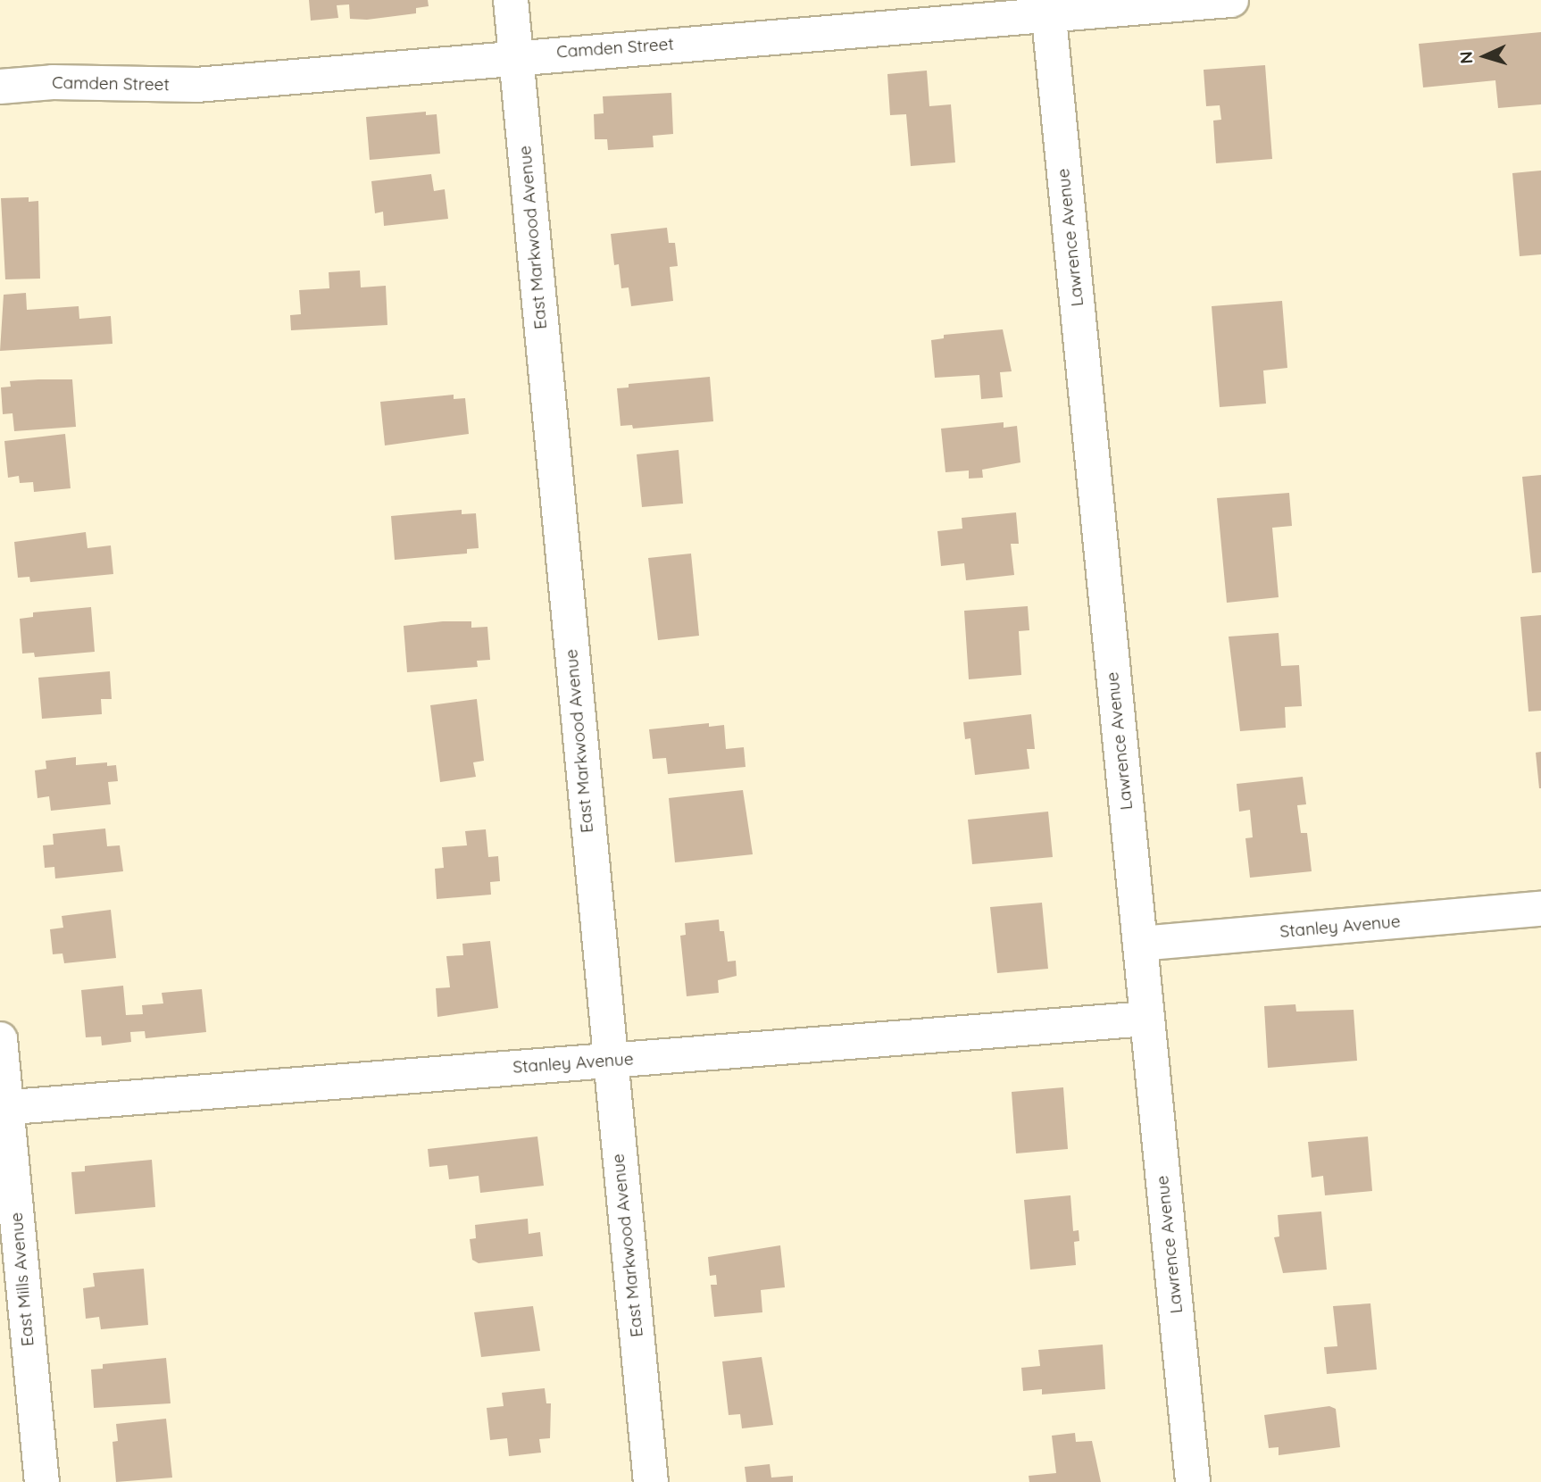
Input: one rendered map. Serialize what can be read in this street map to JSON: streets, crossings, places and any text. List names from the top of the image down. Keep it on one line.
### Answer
{"streets":{"street":["Camden Street","East Markwood Avenue","Lawrence Avenue","Stanley Avenue","East Mills Avenue"]},"crossings":[["Camden Street","East Markwood Avenue"],["Camden Street","Lawrence Avenue"],["East Markwood Avenue","Stanley Avenue"],["Lawrence Avenue","Stanley Avenue"],["Stanley Avenue","East Mills Avenue"]],"north":"left"}
